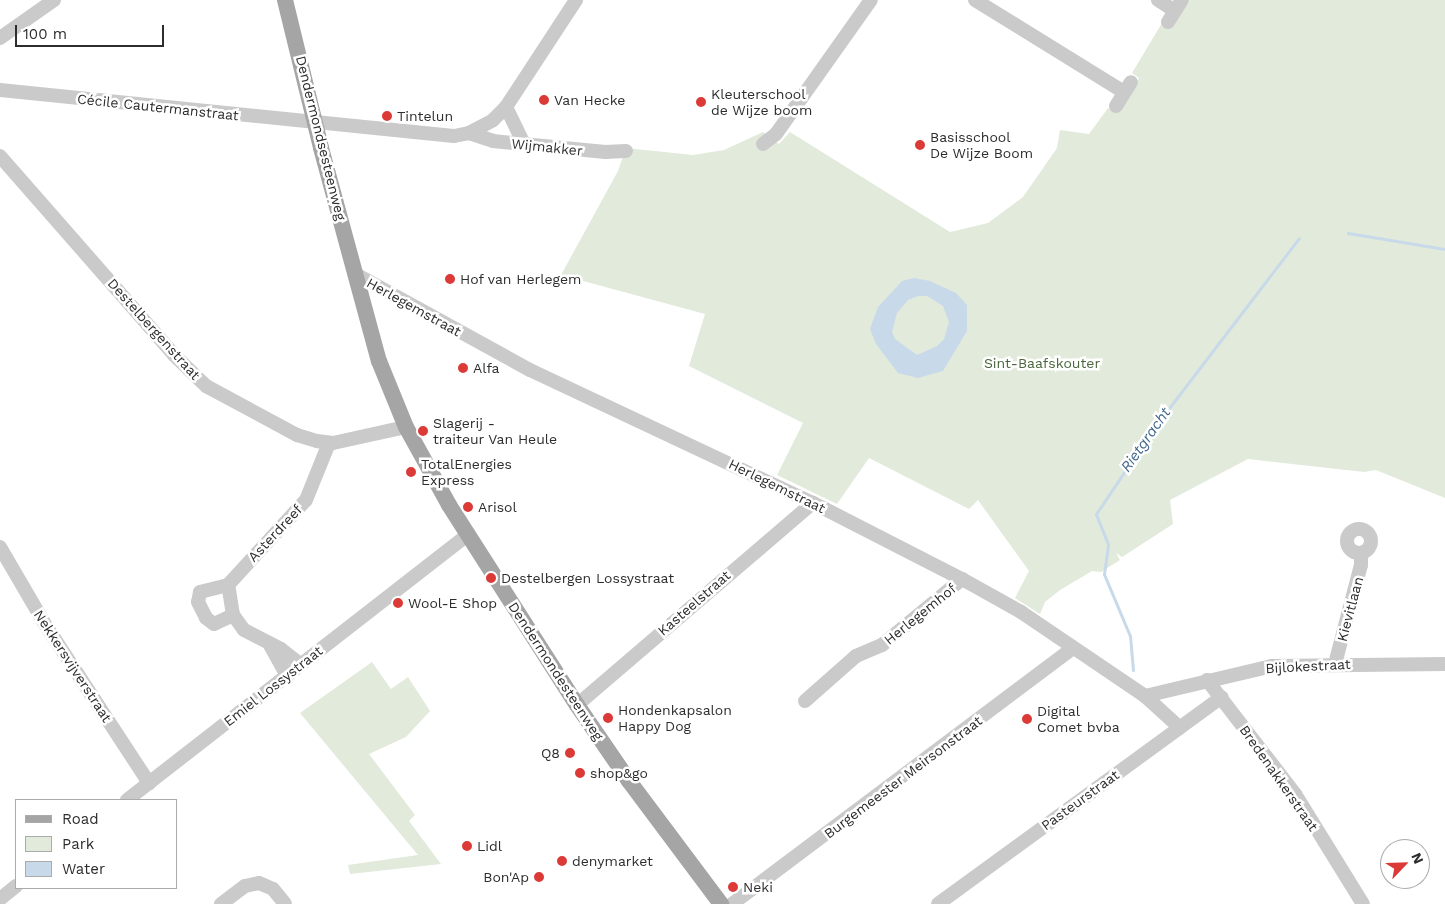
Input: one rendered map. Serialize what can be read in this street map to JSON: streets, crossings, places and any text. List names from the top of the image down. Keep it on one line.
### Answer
{"streets":{"main road":["Dendermondsesteenweg","Dendermondesteenweg"],"street":["Cécile Cautermanstraat","Wijmakker","Herlegemstraat","Destelbergenstraat","Asterdreef","Kasteelstraat","Kievitlaan","Herlegemhof","Nekkersvijverstraat","Bijlokestraat","Emiel Lossystraat","Burgemeester Meirsonstraat","Bredenakkerstraat","Pasteurstraat"]},"crossings":[["Cécile Cautermanstraat","Dendermondsesteenweg"],["Cécile Cautermanstraat","Wijmakker"],["Dendermondsesteenweg","Herlegemstraat"],["Dendermondsesteenweg","Dendermondesteenweg"],["Herlegemstraat","Kasteelstraat"],["Herlegemstraat","Herlegemhof"],["Herlegemstraat","Bijlokestraat"],["Herlegemstraat","Burgemeester Meirsonstraat"],["Herlegemstraat","Pasteurstraat"],["Destelbergenstraat","Asterdreef"],["Kasteelstraat","Dendermondesteenweg"],["Kievitlaan","Bijlokestraat"],["Nekkersvijverstraat","Emiel Lossystraat"],["Bijlokestraat","Bredenakkerstraat"],["Dendermondesteenweg","Emiel Lossystraat"],["Dendermondesteenweg","Burgemeester Meirsonstraat"],["Bredenakkerstraat","Pasteurstraat"]],"water":["Rietgracht"],"parks":["Sint-Baafskouter"],"places":["Van Hecke","Kleuterschool de Wijze boom","Tintelun","Basisschool De Wijze Boom","Hof van Herlegem","Alfa","Slagerij - traiteur Van Heule","TotalEnergies Express","Arisol","Destelbergen Lossystraat","Wool-E Shop","Hondenkapsalon Happy Dog","Digital Comet bvba","Q8","shop&go","Lidl","denymarket","Bon'Ap","Neki"],"legend":["Road","Park","Water"],"scale_bar":"100 m","north":"top right"}
